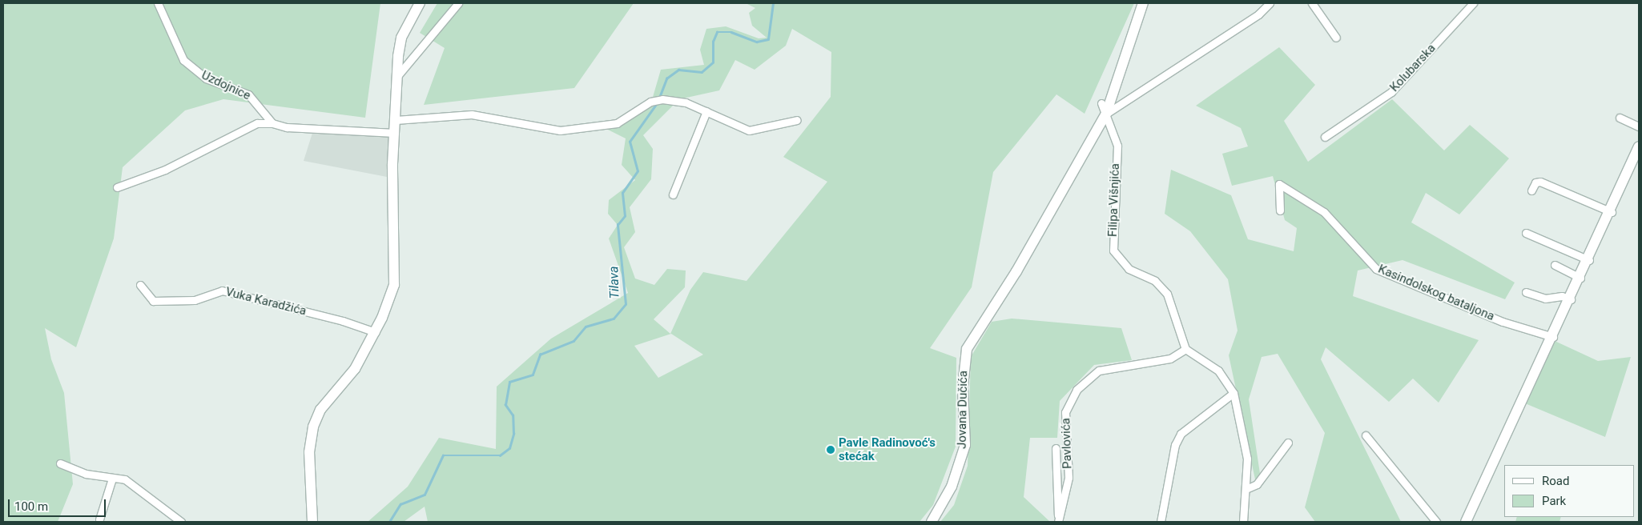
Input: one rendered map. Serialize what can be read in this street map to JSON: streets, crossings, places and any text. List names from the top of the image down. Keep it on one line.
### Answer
{"streets":{"street":["Kolubarska","Uzdojnice","Filipa Višnjića","Kasindolskog bataljona","Vuka Karadžića","Jovana Dučića","Pavlovića"]},"crossings":[["Filipa Višnjića","Jovana Dučića"],["Filipa Višnjića","Pavlovića"]],"water":["Tilava"],"places":["Pavle Radinovoć's stećak"],"legend":["Road","Park"],"scale_bar":"100 m"}
